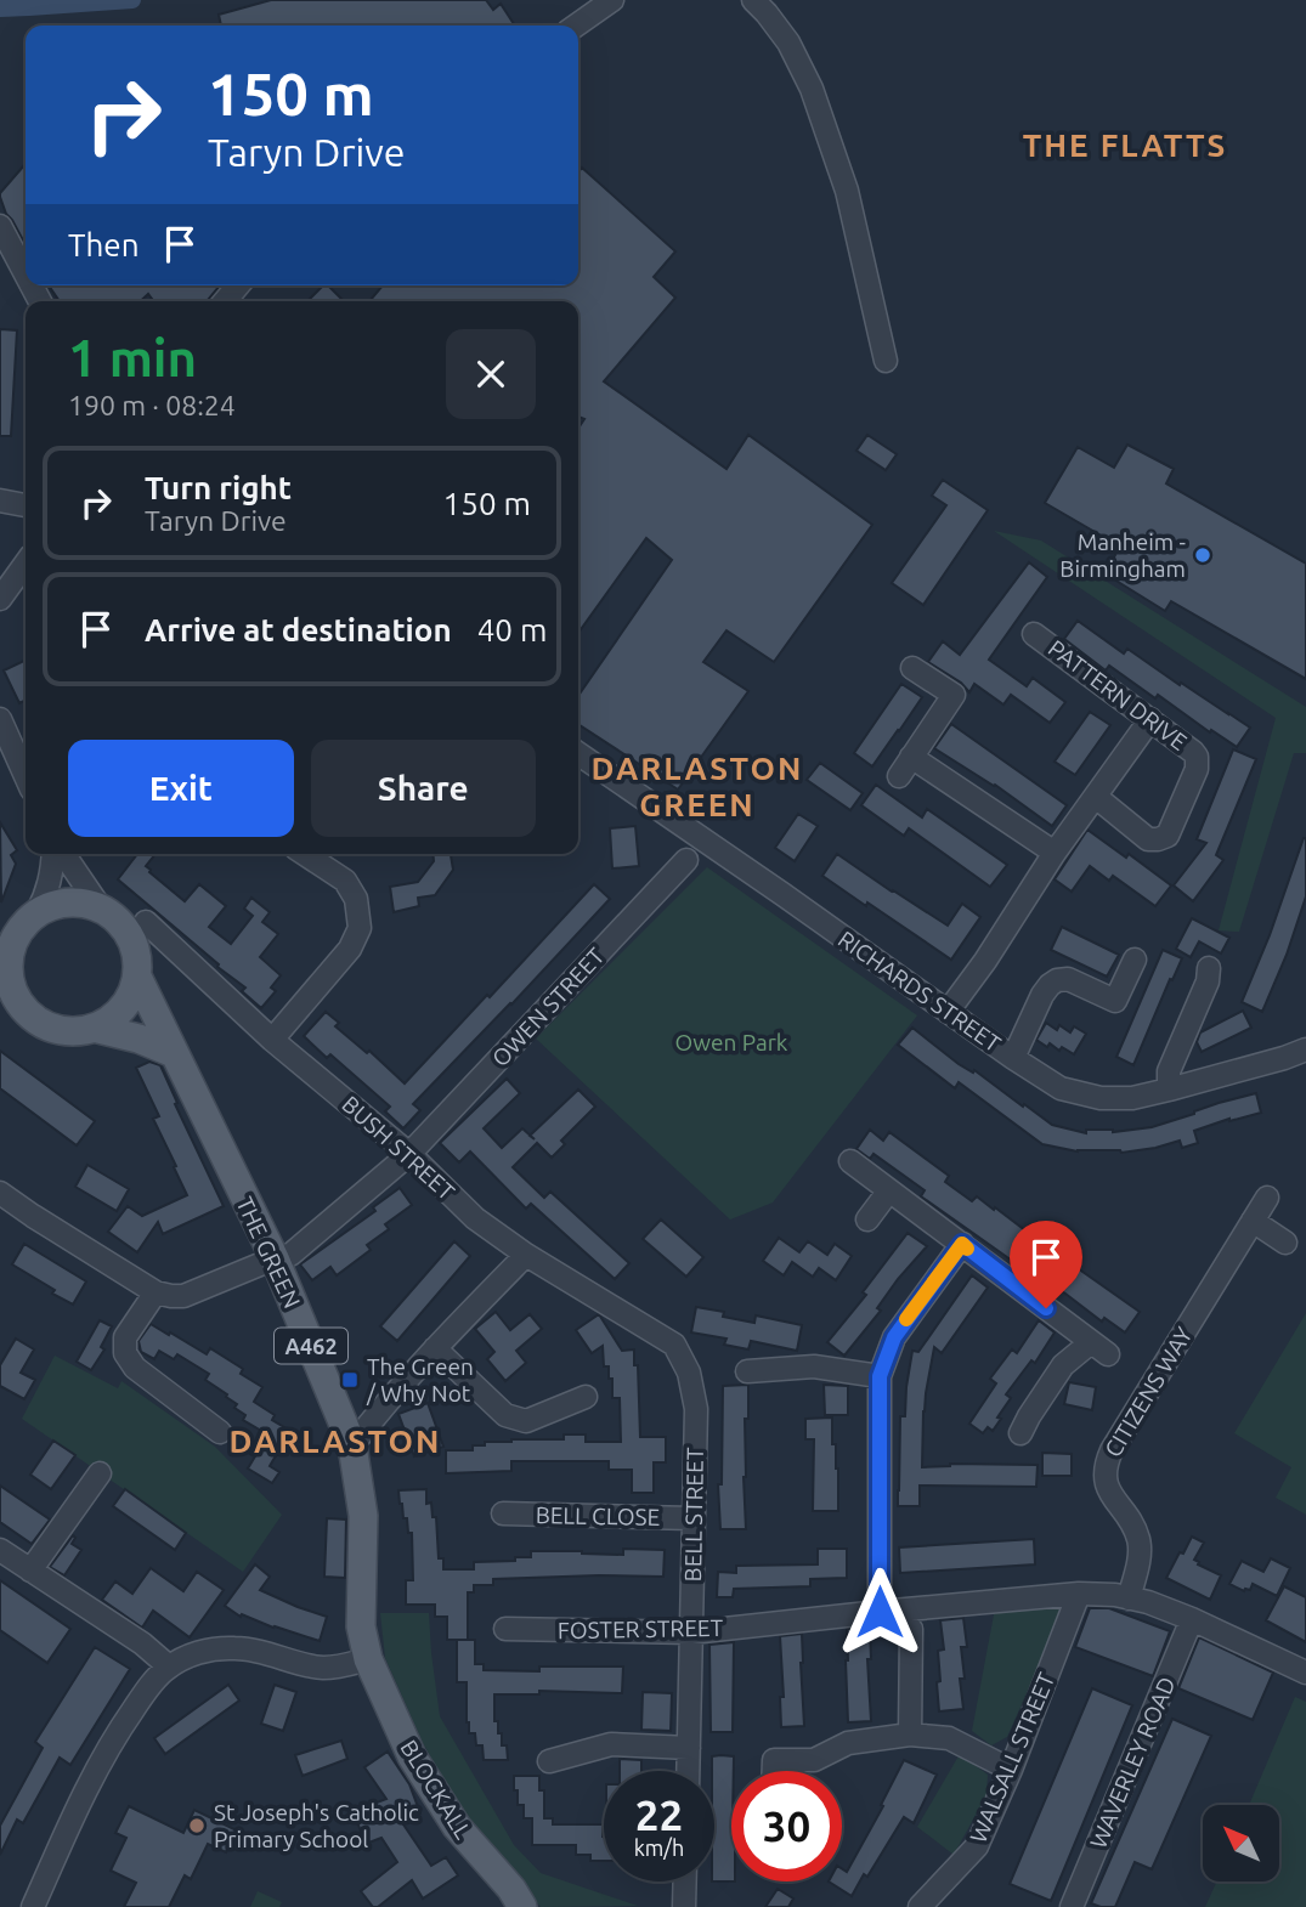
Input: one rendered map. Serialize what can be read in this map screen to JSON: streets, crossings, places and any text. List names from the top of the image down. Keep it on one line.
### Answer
{"streets":{"main road":["THE GREEN","A462","BLOCKALL"],"street":["PATTERN DRIVE","RICHARDS STREET","OWEN STREET","BUSH STREET","CITIZENS WAY","BELL STREET","BELL CLOSE","FOSTER STREET","WALSALL STREET","WAVERLEY ROAD"]},"crossings":[["OWEN STREET","BUSH STREET"],["OWEN STREET","THE GREEN"],["BUSH STREET","BELL STREET"],["THE GREEN","A462"],["THE GREEN","BLOCKALL"],["CITIZENS WAY","FOSTER STREET"],["BELL STREET","BELL CLOSE"],["BELL STREET","FOSTER STREET"],["FOSTER STREET","WALSALL STREET"],["FOSTER STREET","WAVERLEY ROAD"]],"districts":["THE FLATTS","DARLASTON GREEN","DARLASTON"],"parks":["Owen Park"],"places":{"other":["Manheim - Birmingham","St Joseph's Catholic Primary School"],"transit":["The Green / Why Not"]},"north":"top left","page":{"turn":["150 m","Taryn Drive"],"then":"Then","heading":["1 min","190 m · 08:24"],"list":[{"name":"Turn right","note":"Taryn Drive","value":"150 m"},{"name":"Arrive at destination","value":"40 m"}],"buttons":["Exit","Share"],"speed":"22 km/h","limit":"30"}}
